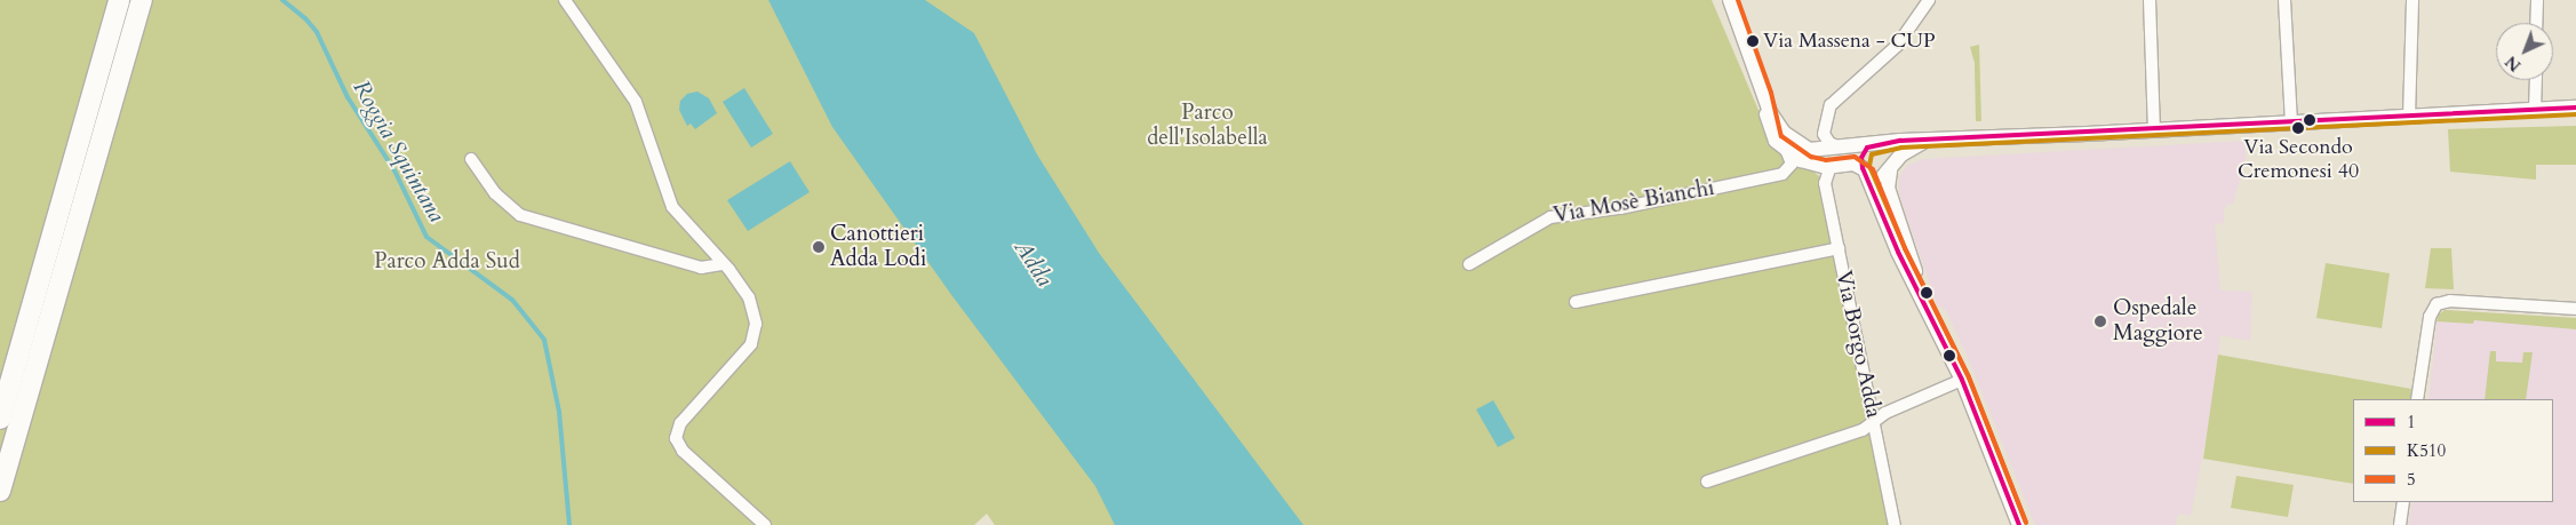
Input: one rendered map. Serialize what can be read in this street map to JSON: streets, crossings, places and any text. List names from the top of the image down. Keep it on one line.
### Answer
{"streets":{"street":["Via Mosè Bianchi","Via Borgo Adda"]},"water":["Roggia Squintana","Adda"],"parks":["Parco dell'Isolabella","Parco Adda Sud"],"places":["Via Massena - CUP","Via Secondo Cremonesi 40","Canottieri Adda Lodi","Ospedale Maggiore"],"lines":["transit line 5","transit line 1","transit line K510"],"legend":["1","K510","5"],"north":"bottom left"}
